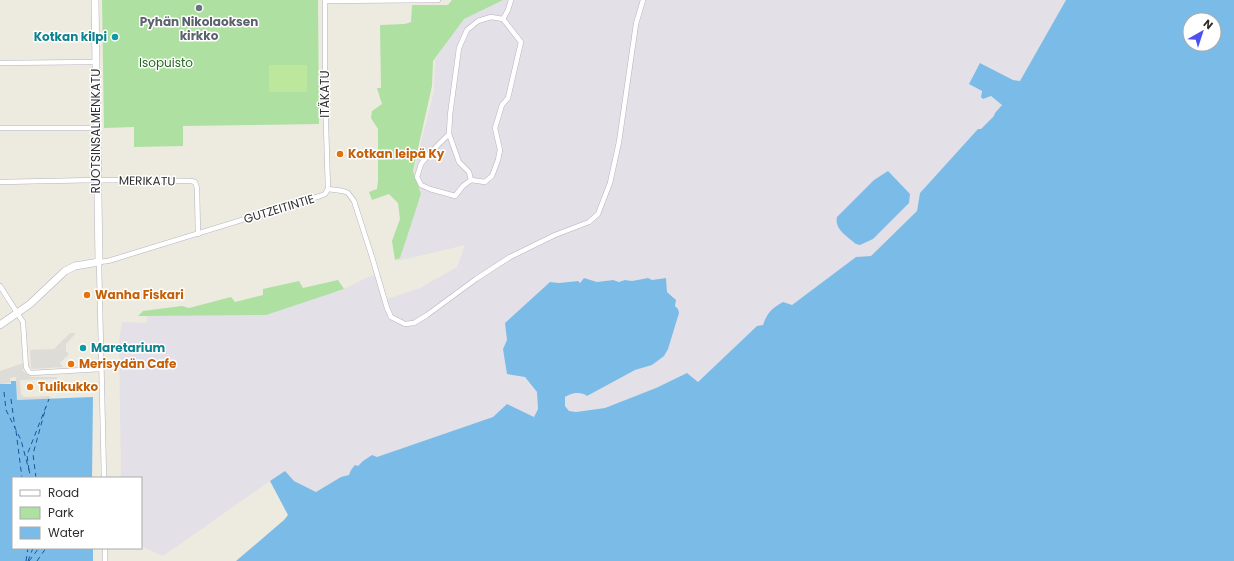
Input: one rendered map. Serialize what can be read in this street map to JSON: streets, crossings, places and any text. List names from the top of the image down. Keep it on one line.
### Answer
{"streets":{"street":["ITÄKATU","RUOTSINSALMENKATU","MERIKATU","GUTZEITINTIE"]},"crossings":[["ITÄKATU","GUTZEITINTIE"],["RUOTSINSALMENKATU","MERIKATU"],["RUOTSINSALMENKATU","GUTZEITINTIE"],["MERIKATU","GUTZEITINTIE"]],"parks":["Isopuisto"],"places":["Pyhän Nikolaoksen kirkko","Kotkan kilpi","Kotkan leipä Ky","Wanha Fiskari","Maretarium","Merisydän Cafe","Tulikukko"],"legend":["Road","Park","Water"],"north":"top right"}
